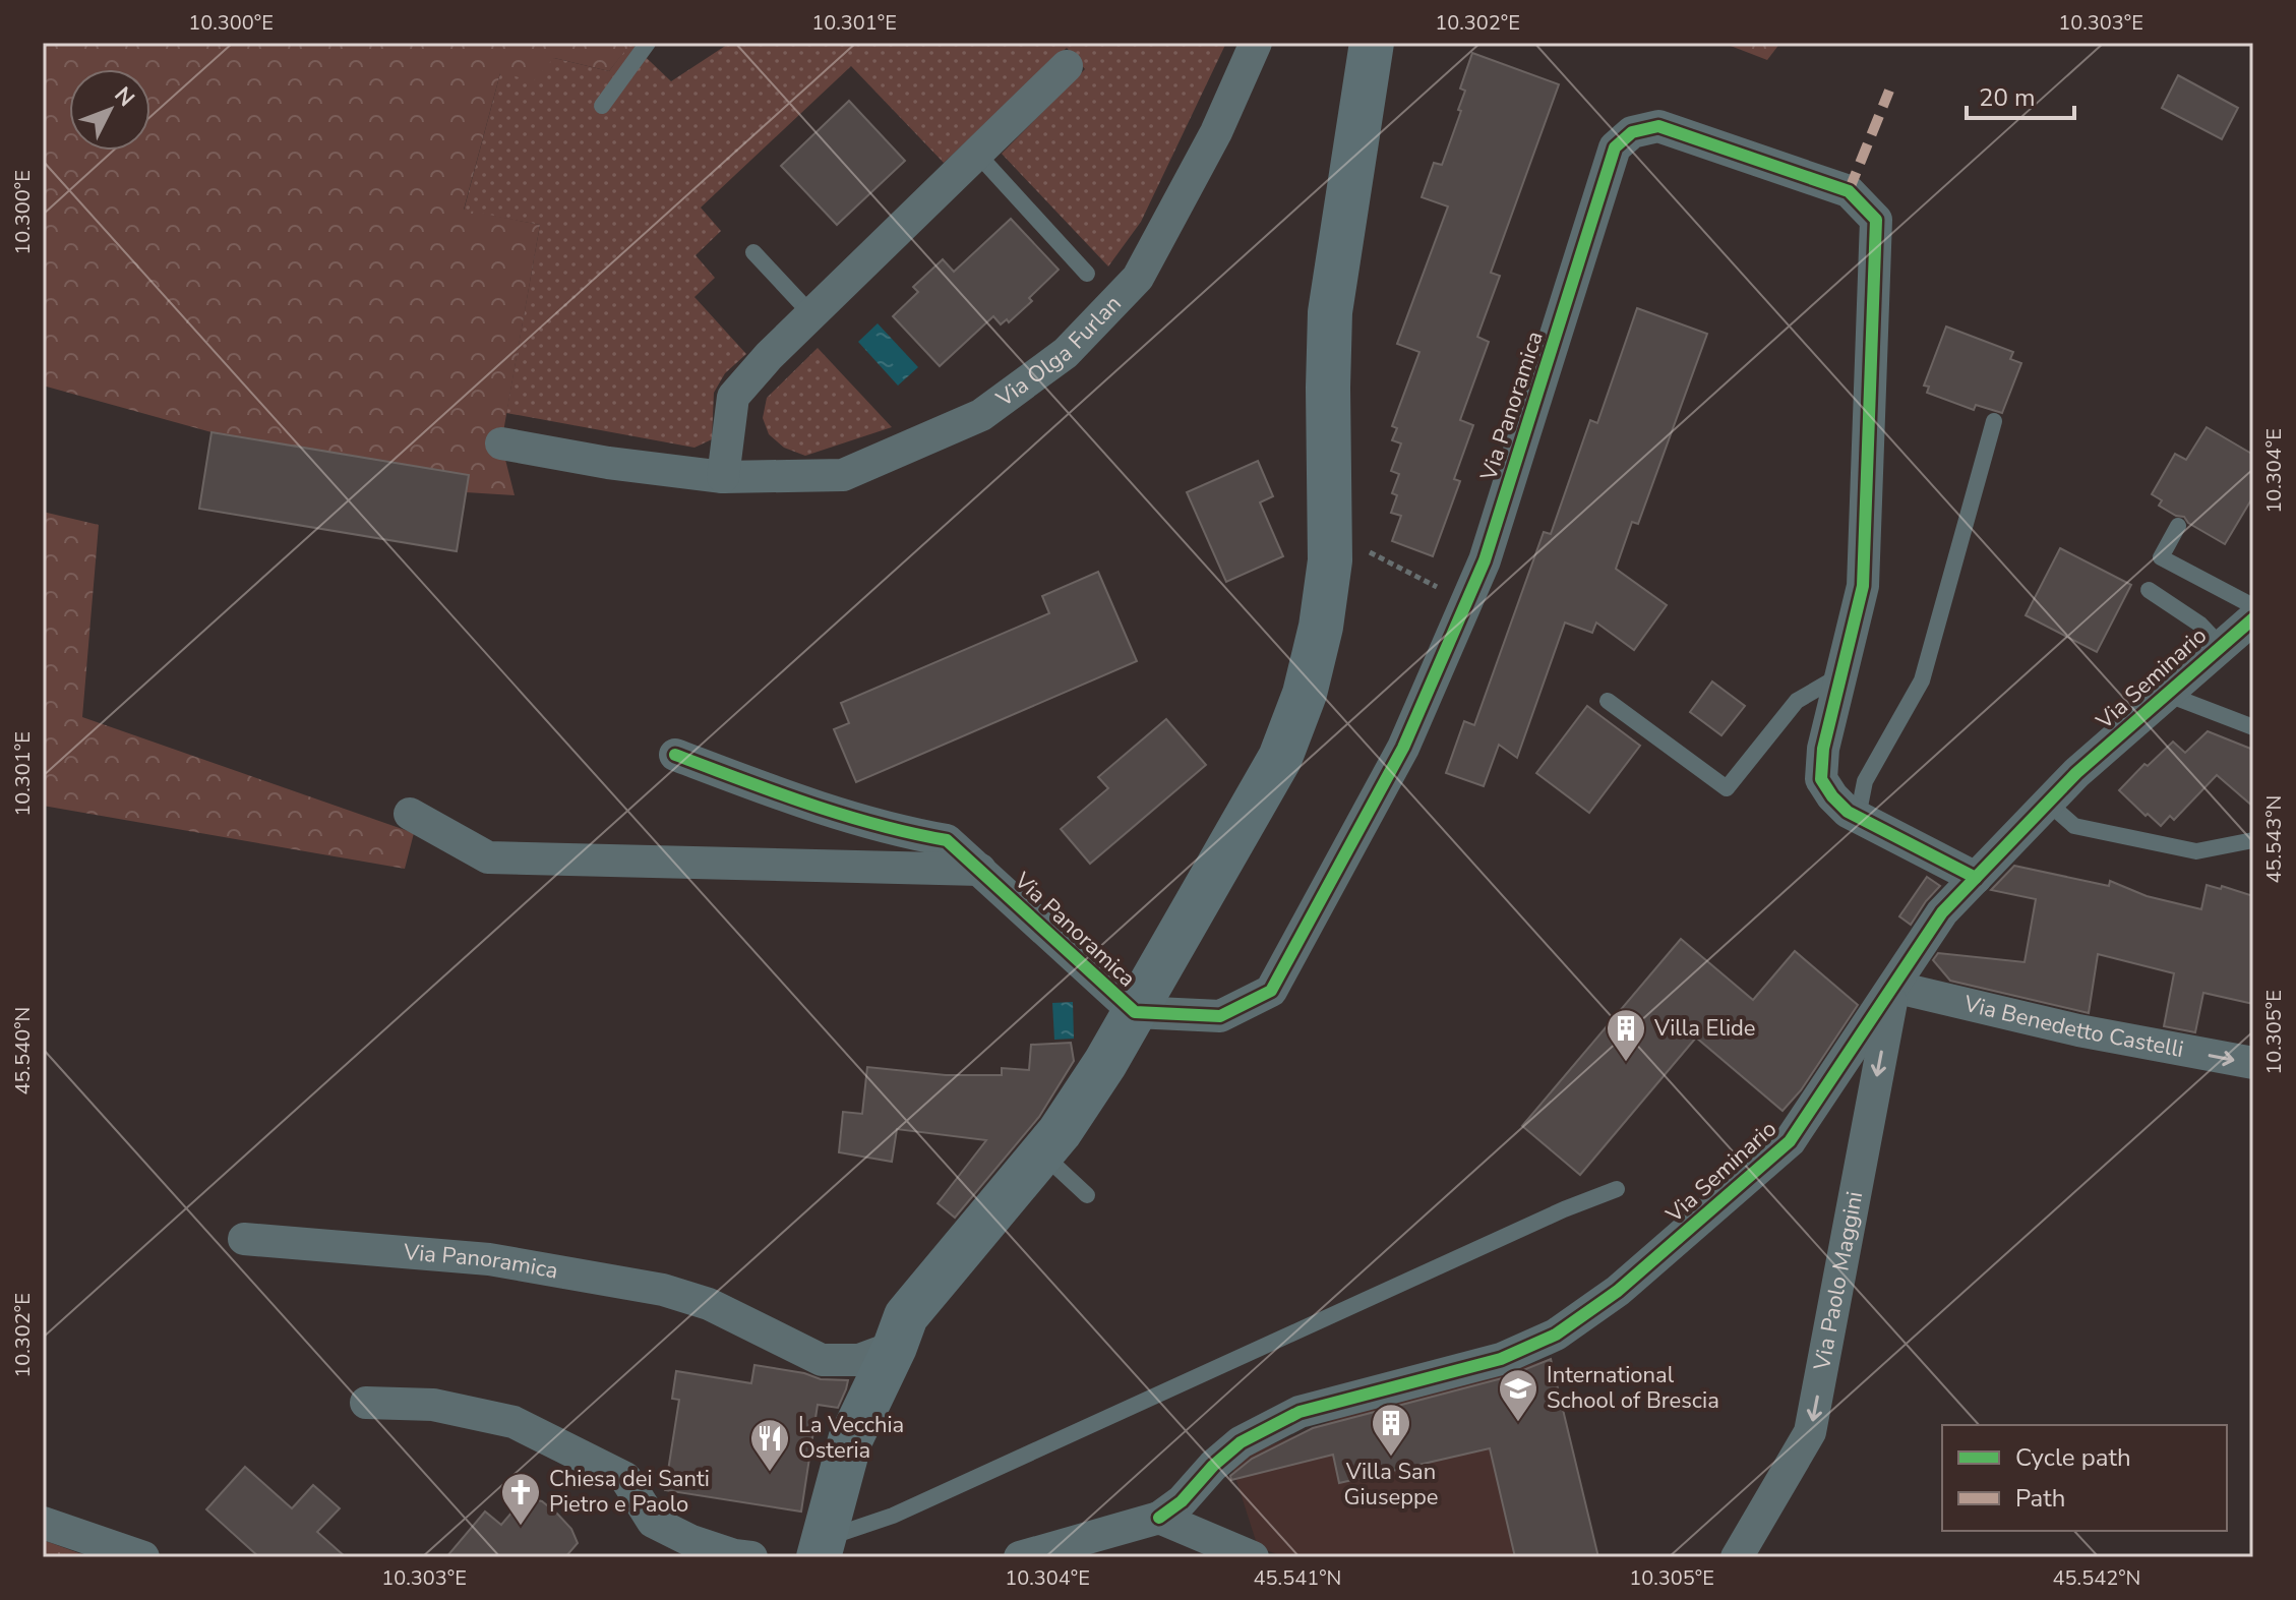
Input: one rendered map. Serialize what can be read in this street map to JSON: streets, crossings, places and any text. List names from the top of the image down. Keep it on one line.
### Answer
{"streets":{"street":["Via Olga Furlan","Via Panoramica","Via Seminario","Via Benedetto Castelli","Via Paolo Maggini"]},"crossings":[["Via Panoramica","Via Seminario"],["Via Seminario","Via Benedetto Castelli"],["Via Seminario","Via Paolo Maggini"],["Via Benedetto Castelli","Via Paolo Maggini"]],"one_way":["Via Benedetto Castelli","Via Paolo Maggini"],"places":{"building":["Villa Elide","Villa San Giuseppe"],"school or university":["International School of Brescia"],"restaurant":["La Vecchia Osteria"],"church":["Chiesa dei Santi Pietro e Paolo"]},"legend":["Cycle path","Path"],"scale_bar":"20 m","north":"top right","coordinates":["10.300°E","10.301°E","10.302°E","10.303°E","10.304°E","45.543°N","10.305°E","45.540°N","45.541°N","45.542°N"]}
